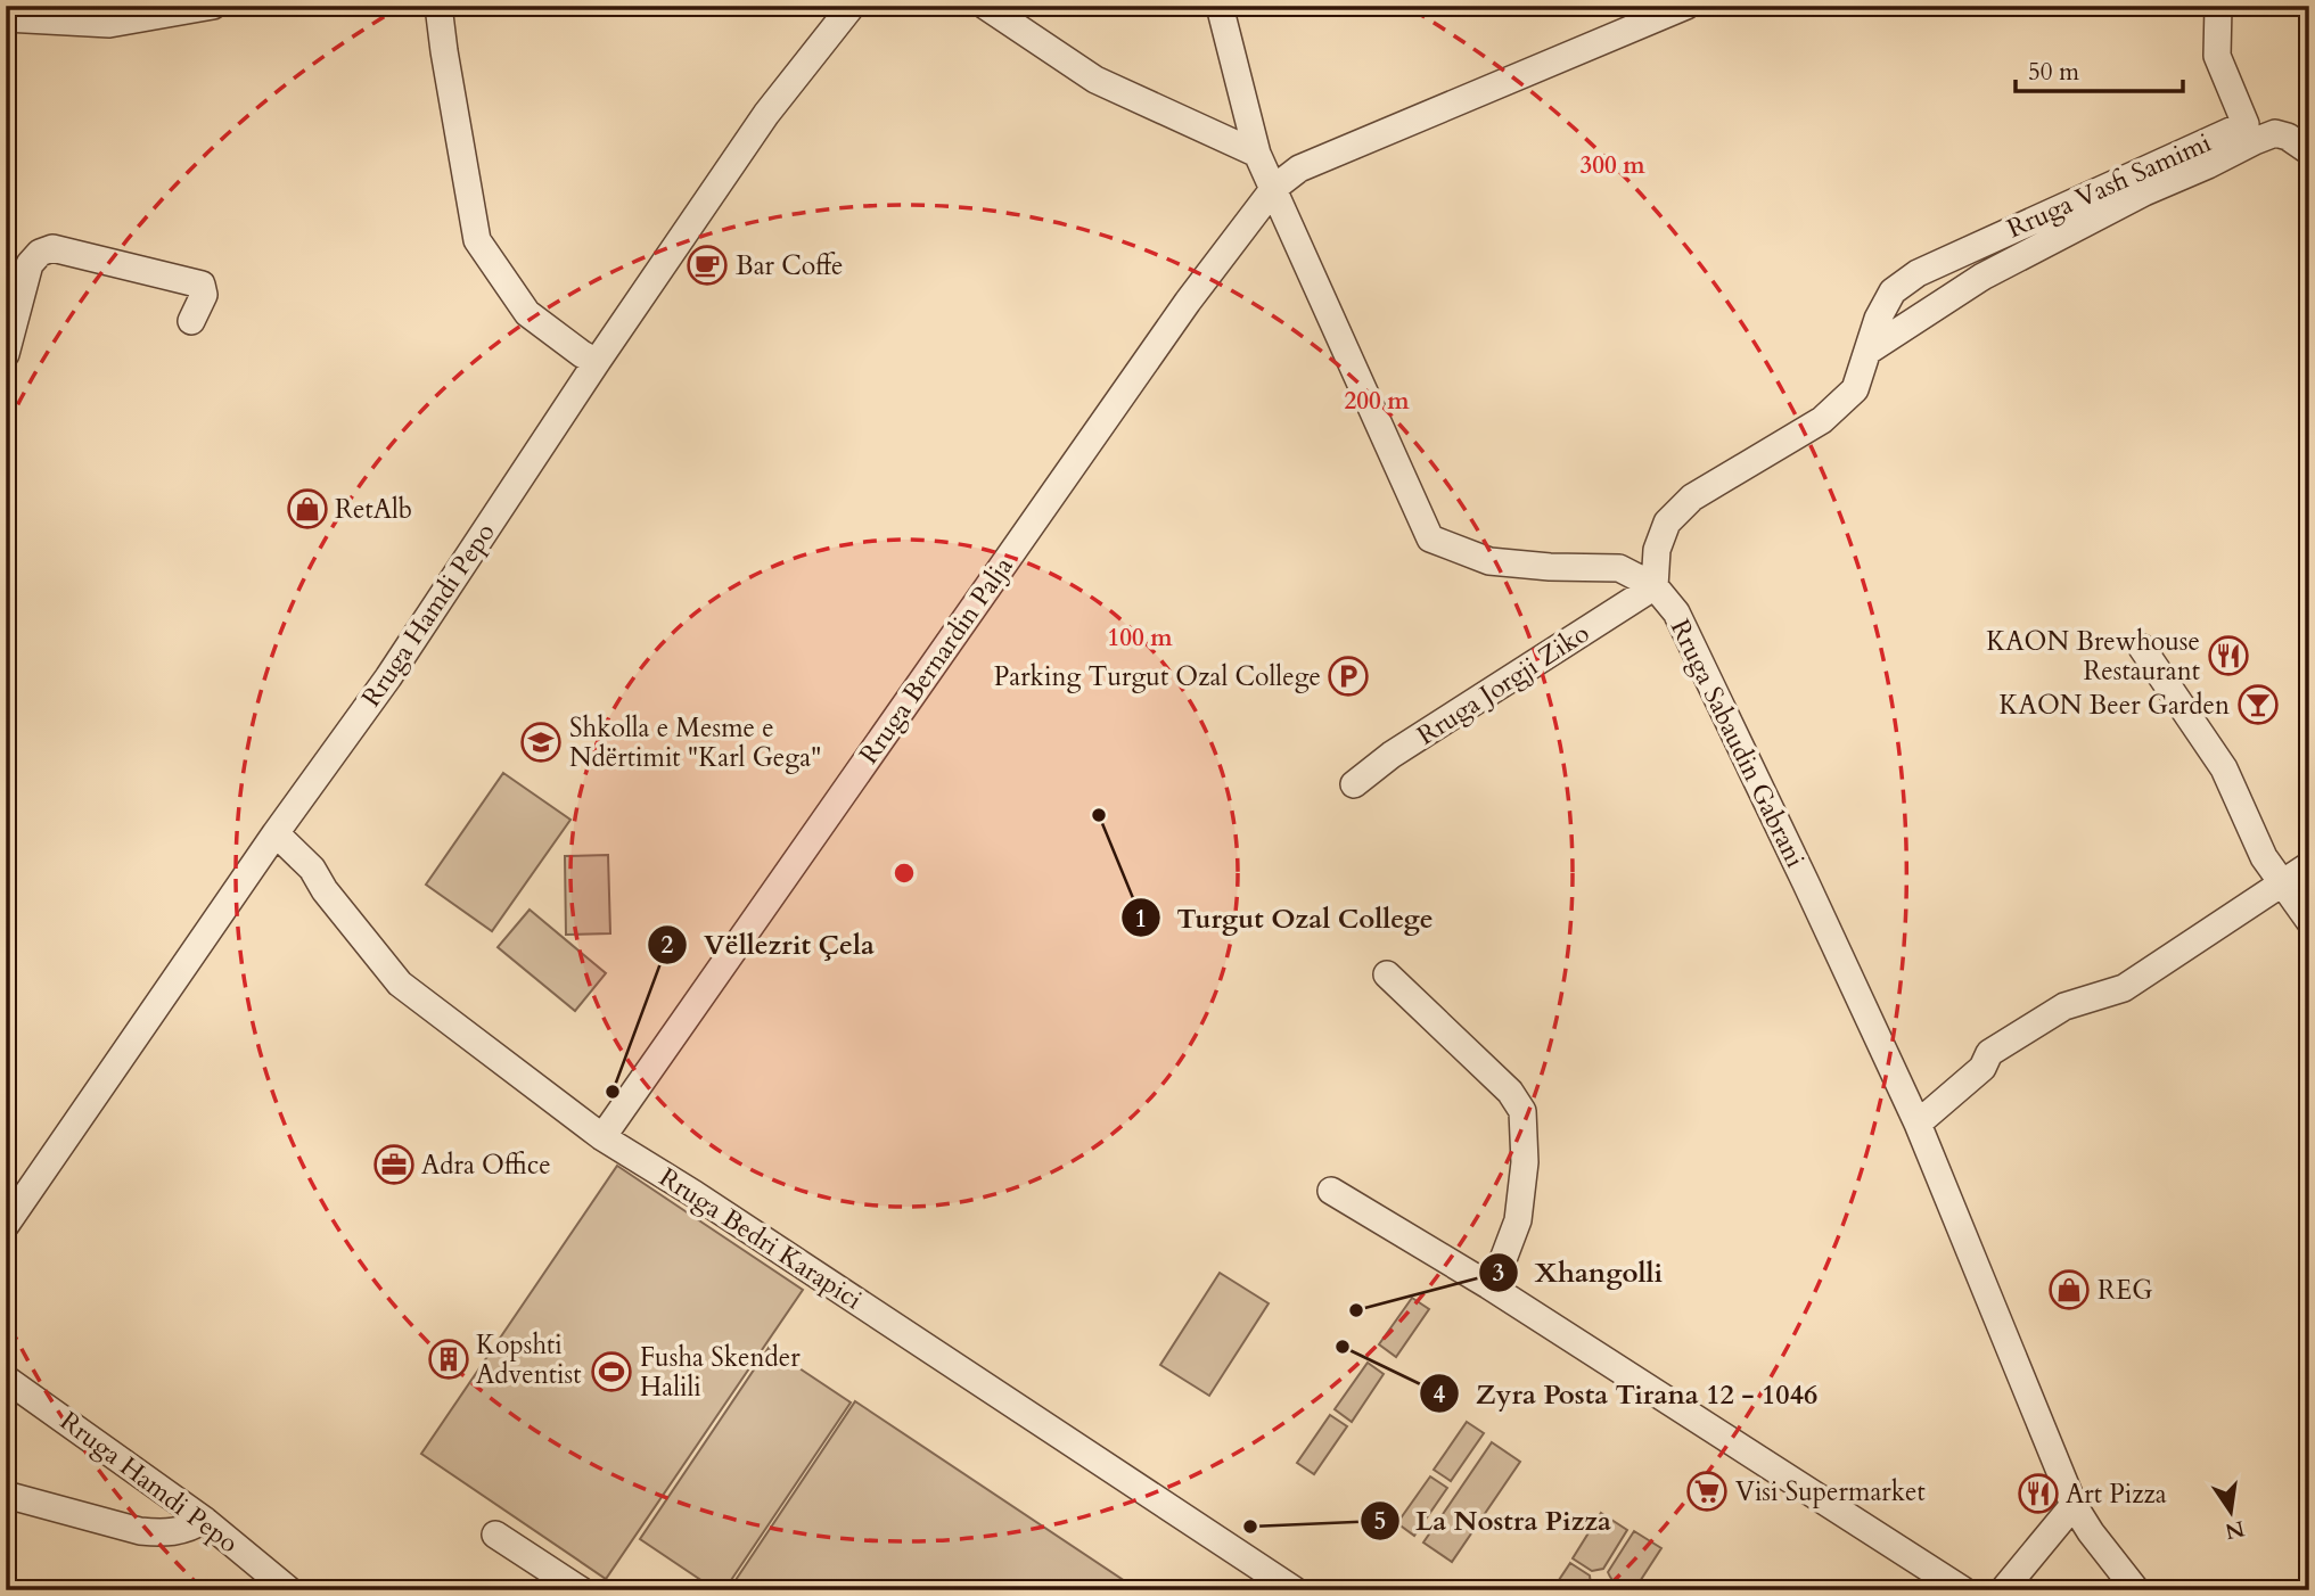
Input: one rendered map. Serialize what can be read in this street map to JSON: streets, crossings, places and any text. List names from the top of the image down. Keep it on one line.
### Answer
{"streets":{"street":["Rruga Vasfi Samimi","Rruga Hamdi Pepo","Rruga Bernardin Palja","Rruga Jorgji Ziko","Rruga Sabaudin Gabrani","Rruga Bedri Karapici"]},"crossings":[["Rruga Vasfi Samimi","Rruga Jorgji Ziko"],["Rruga Vasfi Samimi","Rruga Sabaudin Gabrani"],["Rruga Hamdi Pepo","Rruga Bedri Karapici"],["Rruga Bernardin Palja","Rruga Sabaudin Gabrani"],["Rruga Bernardin Palja","Rruga Bedri Karapici"],["Rruga Jorgji Ziko","Rruga Sabaudin Gabrani"]],"places":{"cafe":["Bar Coffe"],"shop":["RetAlb","REG"],"restaurant":["KAON Brewhouse Restaurant","Art Pizza"],"parking":["Parking Turgut Ozal College"],"bar":["KAON Beer Garden"],"school or university":["Shkolla e Mesme e Ndërtimit \"Karl Gega\""],"other":["Turgut Ozal College","Vëllezrit Çela","Xhangolli","Zyra Posta Tirana 12 - 1046","La Nostra Pizza"],"office":["Adra Office"],"building":["Kopshti Adventist"],"sports":["Fusha Skender Halili"],"supermarket":["Visi Supermarket"]},"scale_bar":"50 m","north":"bottom","rings":["300 m","200 m","100 m"]}
